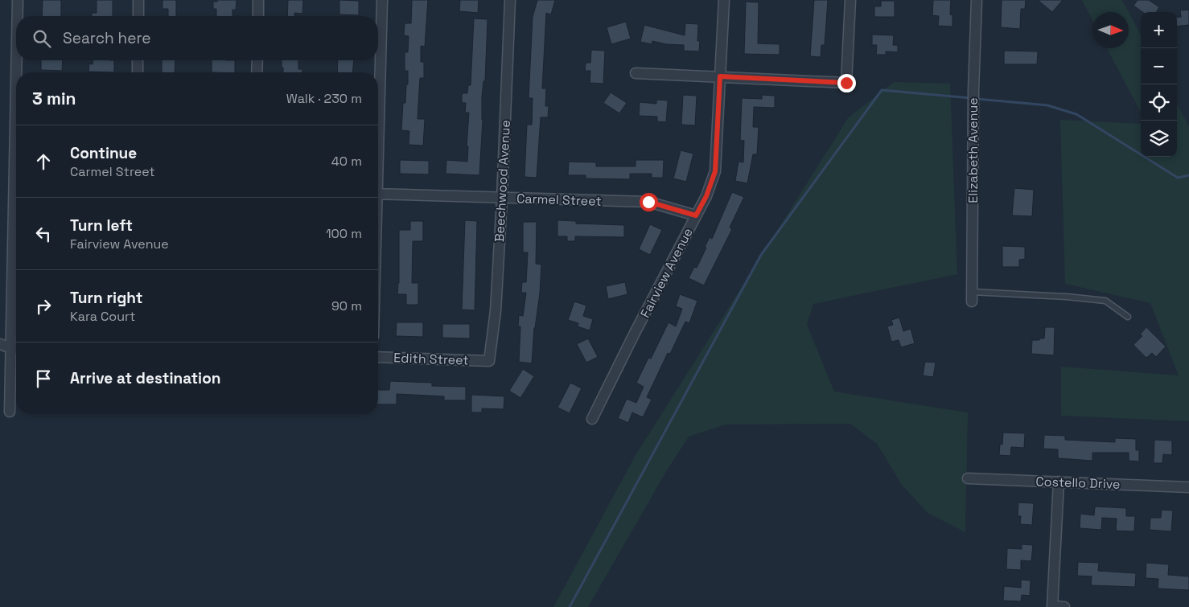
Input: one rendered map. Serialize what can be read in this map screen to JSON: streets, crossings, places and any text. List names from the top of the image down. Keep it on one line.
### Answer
{"streets":{"street":["Elizabeth Avenue","Beechwood Avenue","Carmel Street","Fairview Avenue","Edith Street","Costello Drive"]},"crossings":[["Beechwood Avenue","Carmel Street"],["Beechwood Avenue","Edith Street"],["Carmel Street","Fairview Avenue"]],"north":"right","page":{"map_buttons":["+","−"],"search":"Search here","heading":["3 min","Walk · 230 m"],"list":[["Continue","Carmel Street","40 m"],["Turn left","Fairview Avenue","100 m"],["Turn right","Kara Court","90 m"],"Arrive at destination"]}}
